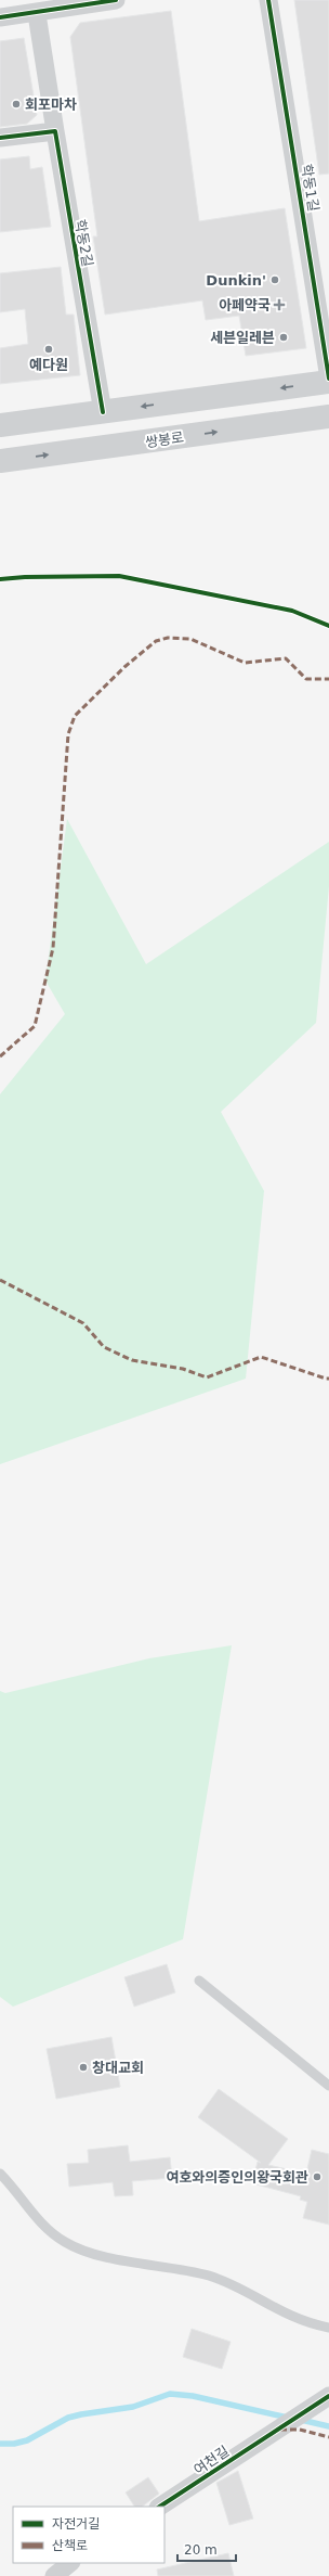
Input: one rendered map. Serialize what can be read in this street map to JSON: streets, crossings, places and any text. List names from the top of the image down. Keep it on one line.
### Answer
{"streets":{"street":["학동1길","학동2길","쌍봉로","여천길"]},"places":{"other":["회포마차","Dunkin'","세븐일레븐","예다원","창대교회","여호와의증인의왕국회관"],"health":["아페약국"]},"legend":["자전거길","산책로"],"scale_bar":"20 m"}
